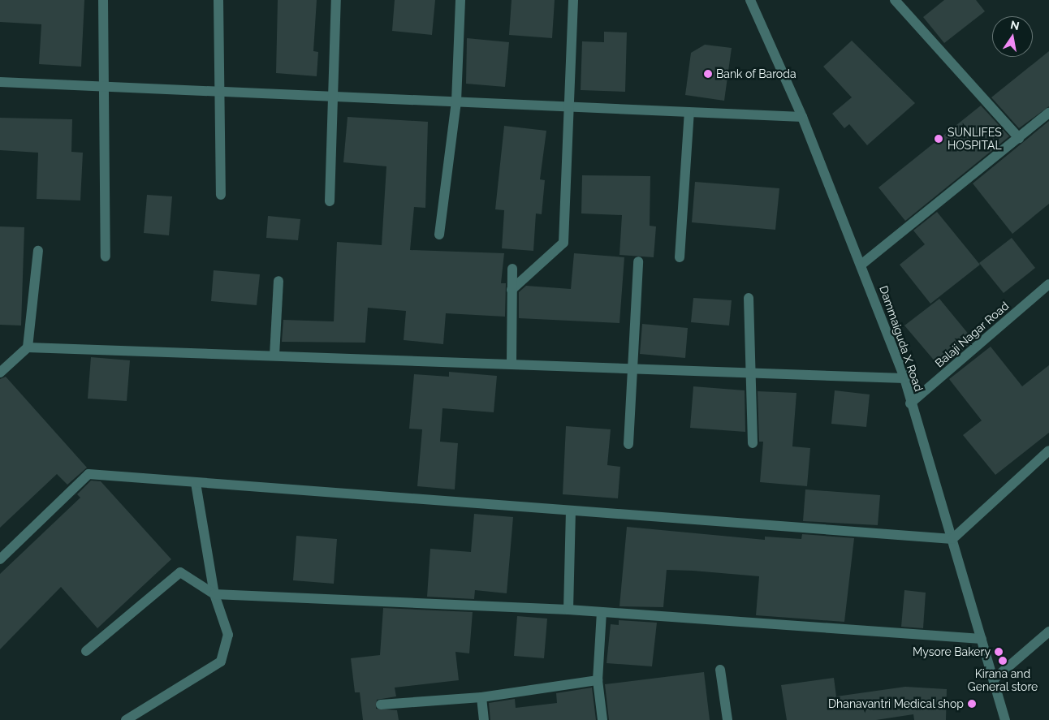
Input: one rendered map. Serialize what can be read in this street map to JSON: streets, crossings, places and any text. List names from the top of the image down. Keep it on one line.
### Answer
{"streets":{"street":["Balaji Nagar Road","Dammaiguda X Road"]},"crossings":[["Balaji Nagar Road","Dammaiguda X Road"]],"places":["Bank of Baroda","SUNLIFES HOSPITAL","Mysore Bakery","Kirana and General store","Dhanavantri Medical shop"],"north":"top"}
